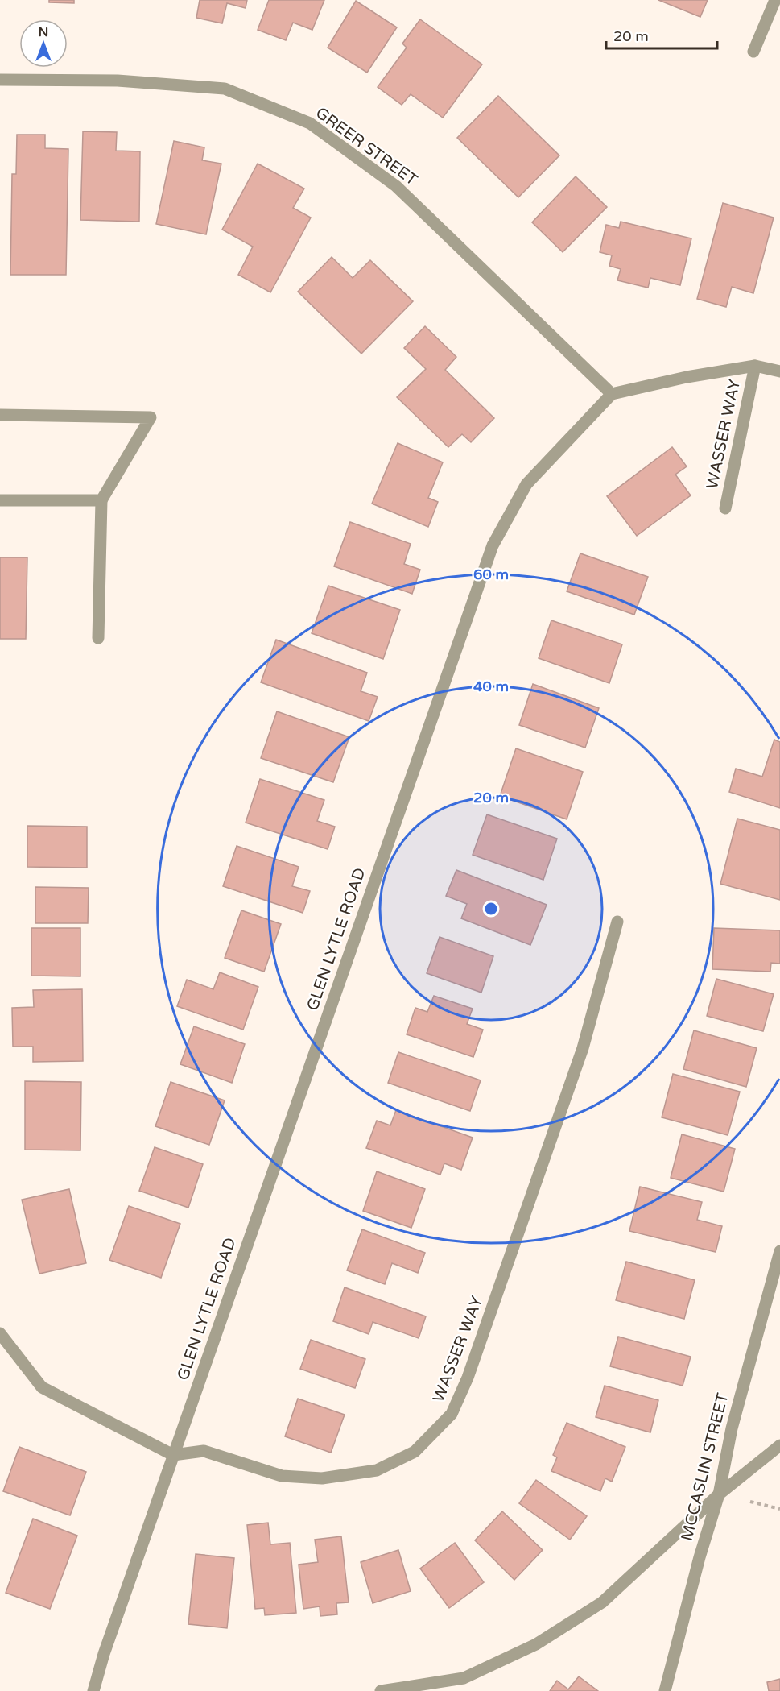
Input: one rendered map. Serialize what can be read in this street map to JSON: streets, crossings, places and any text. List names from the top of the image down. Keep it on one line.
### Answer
{"streets":{"street":["GREER STREET","WASSER WAY","GLEN LYTLE ROAD","MCCASLIN STREET"]},"crossings":[["GREER STREET","GLEN LYTLE ROAD"],["WASSER WAY","GLEN LYTLE ROAD"]],"scale_bar":"20 m","north":"top","rings":["60 m","40 m","20 m"]}
